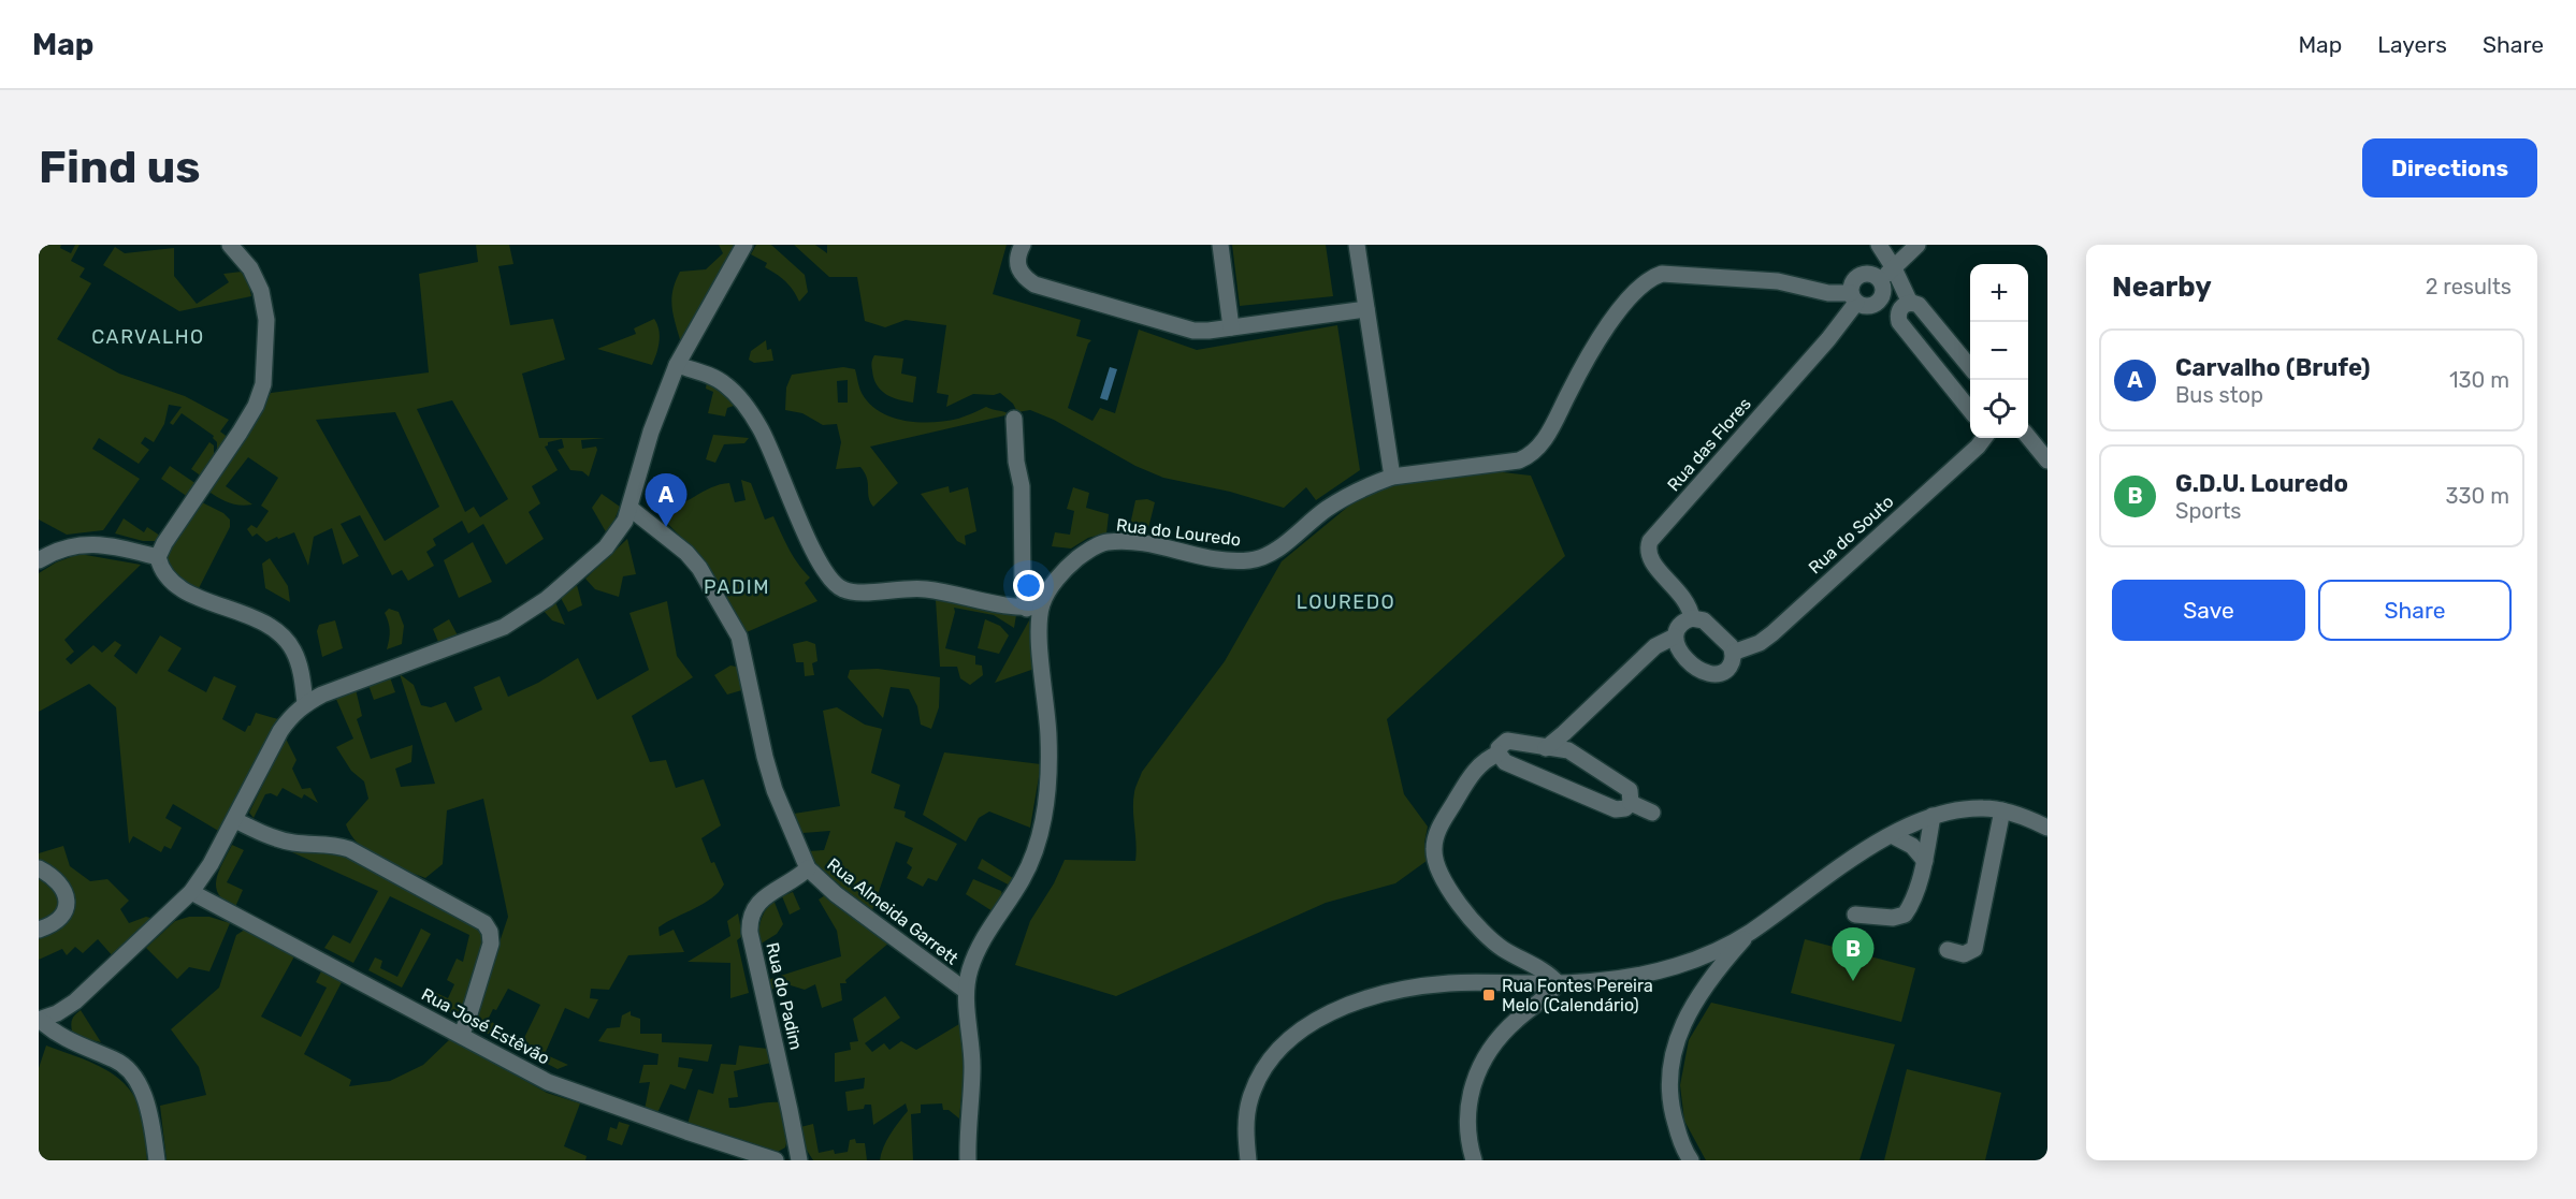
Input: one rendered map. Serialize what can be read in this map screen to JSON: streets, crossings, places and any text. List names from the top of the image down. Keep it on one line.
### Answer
{"streets":{"street":["Rua das Flores","Rua do Louredo","Rua do Souto","Rua Almeida Garrett","Rua do Padim","Rua José Estêvão"]},"crossings":[["Rua das Flores","Rua do Louredo"],["Rua das Flores","Rua do Souto"],["Rua do Louredo","Rua Almeida Garrett"],["Rua Almeida Garrett","Rua do Padim"]],"districts":["CARVALHO","PADIM","LOUREDO"],"places":{"transit":["Rua Fontes Pereira Melo (Calendário)"]},"page":{"header":"Map","nav":["Map","Layers","Share"],"buttons":["Directions",["Save","Share"]],"title":"Find us","heading":["Nearby","2 results"],"map_buttons":["+","−"],"list":[{"mark":"A","name":"Carvalho (Brufe)","note":"Bus stop","value":"130 m"},{"mark":"B","name":"G.D.U. Louredo","note":"Sports","value":"330 m"}],"pins":["A","B"]}}
